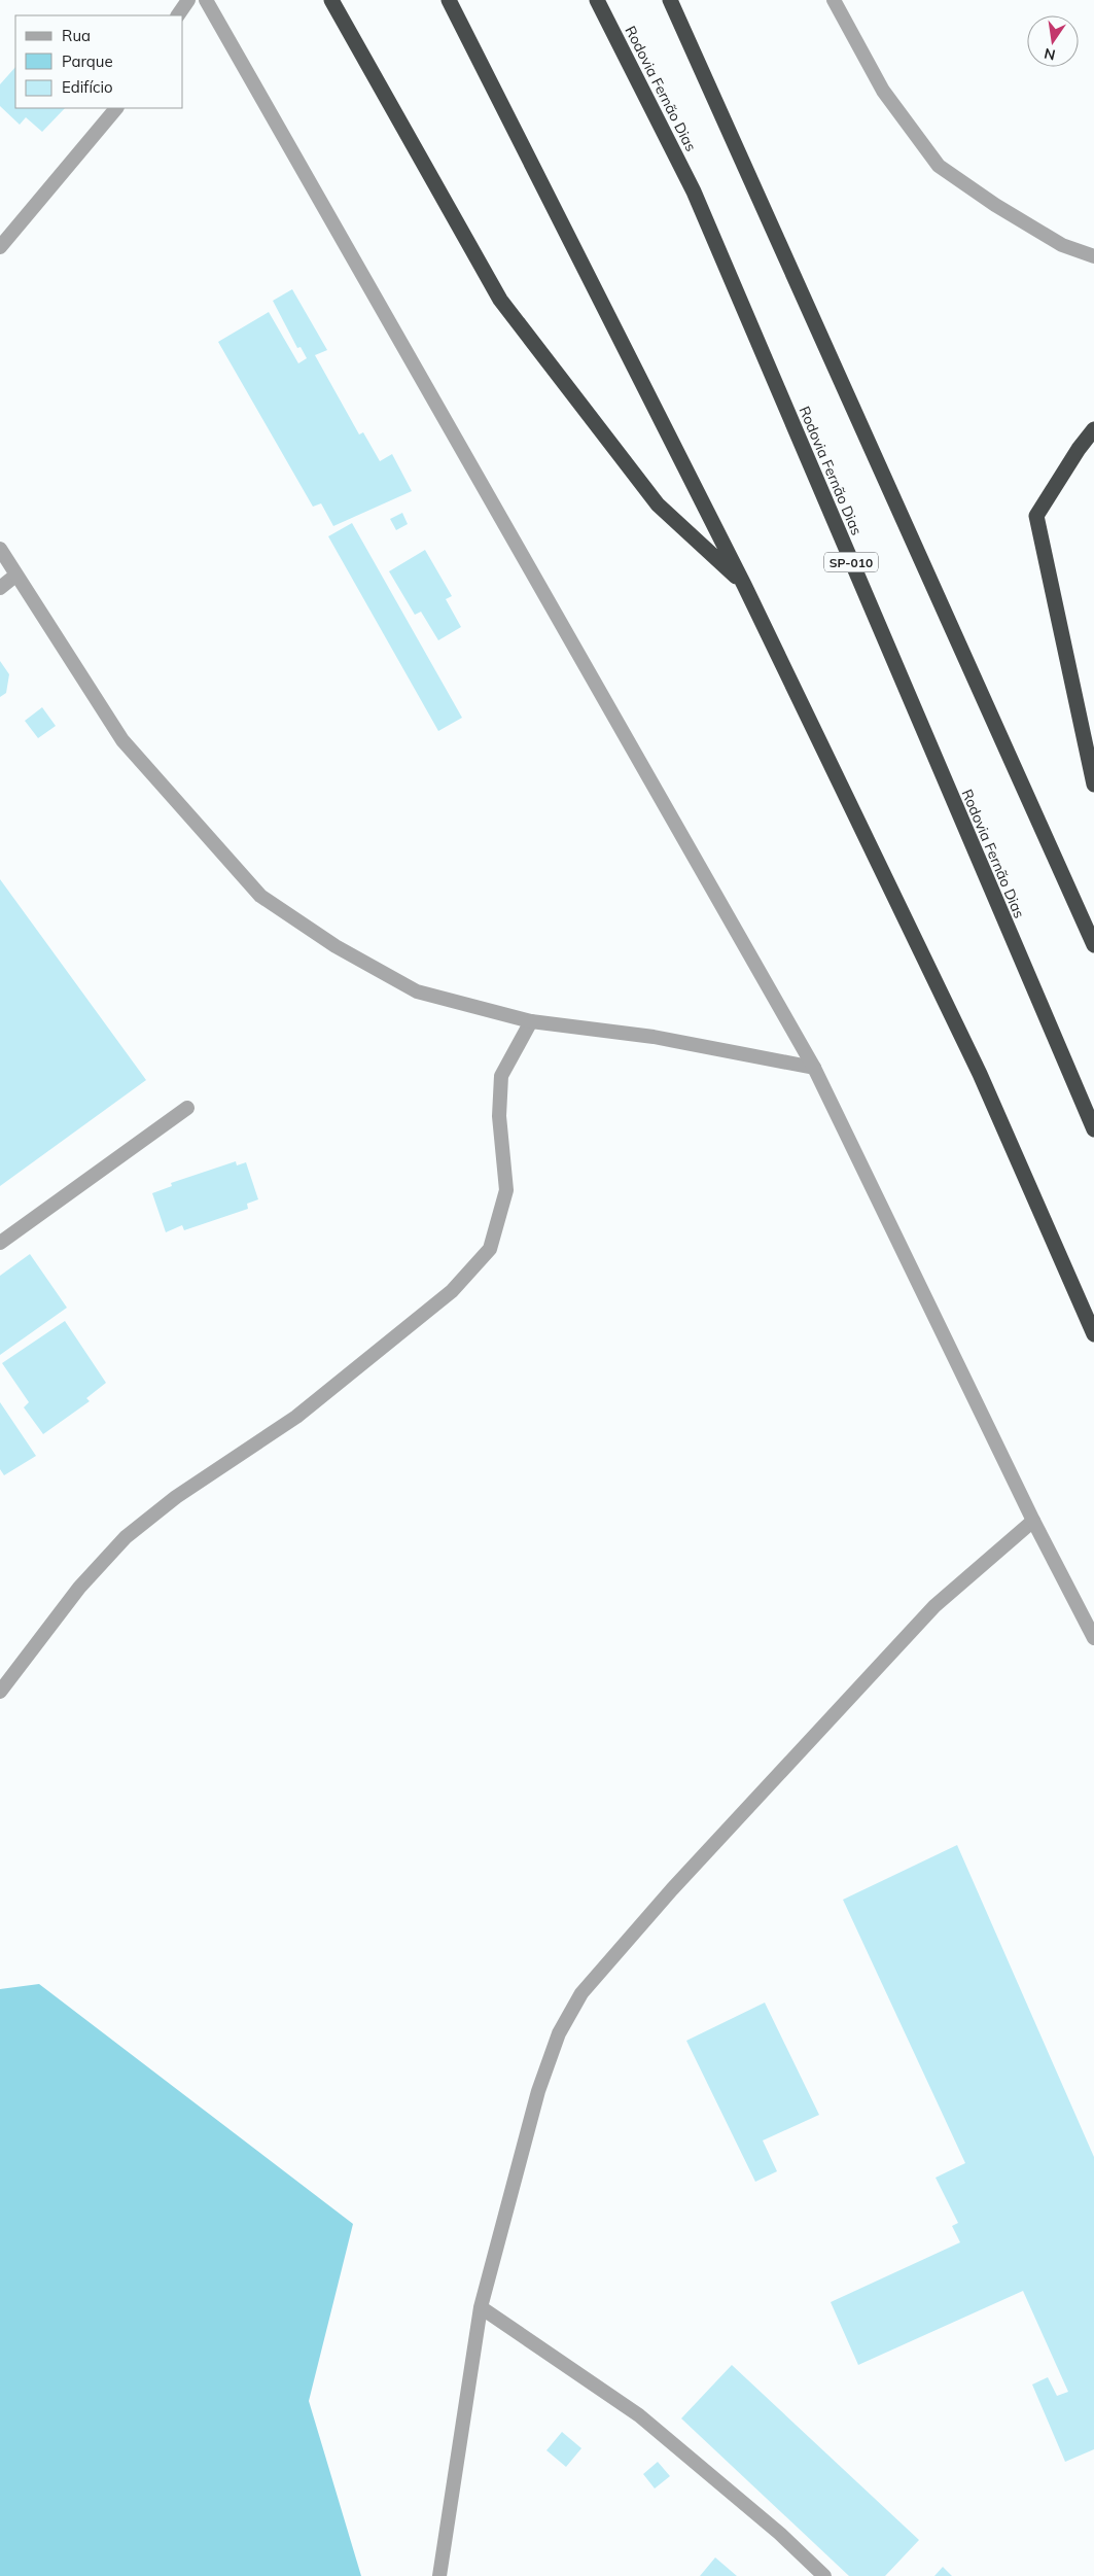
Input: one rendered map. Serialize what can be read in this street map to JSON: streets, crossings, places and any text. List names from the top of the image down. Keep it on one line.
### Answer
{"streets":{"highway":["Rodovia Fernão Dias","SP-010"]},"legend":["Rua","Parque","Edifício"],"north":"bottom"}
